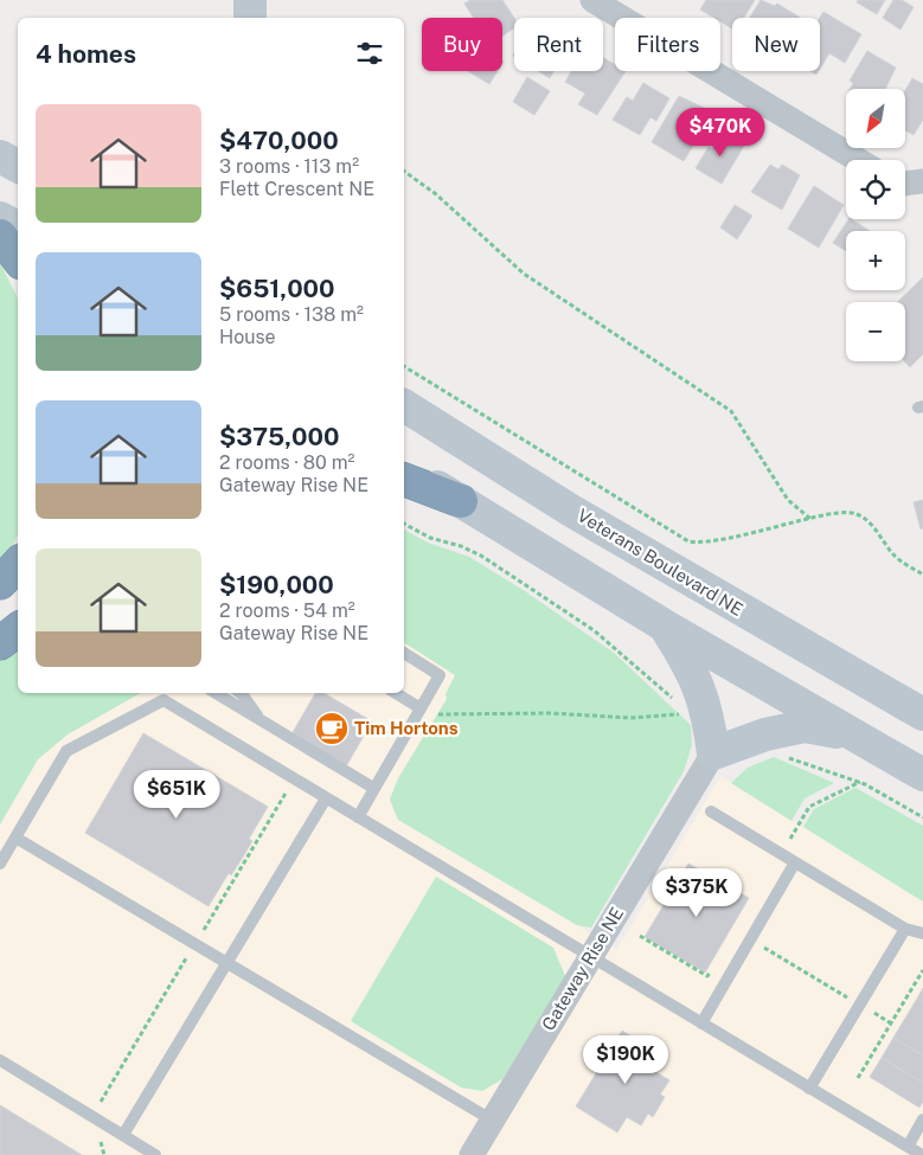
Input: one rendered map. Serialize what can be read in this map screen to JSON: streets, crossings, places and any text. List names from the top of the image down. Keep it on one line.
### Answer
{"streets":{"main road":["Veterans Boulevard NE"],"street":["Gateway Rise NE"]},"places":{"cafe":["Tim Hortons"]},"north":"bottom left","page":{"chip":["Buy","Rent","Filters","New"],"heading":"4 homes","map_buttons":["+","−"],"list":[{"name":"$470,000","note":"3 rooms · 113 m² · Flett Crescent NE"},{"name":"$651,000","note":"5 rooms · 138 m² · House"},{"name":"$375,000","note":"2 rooms · 80 m² · Gateway Rise NE"},{"name":"$190,000","note":"2 rooms · 54 m² · Gateway Rise NE"}],"price":["$470K","$651K","$375K","$190K"]}}
